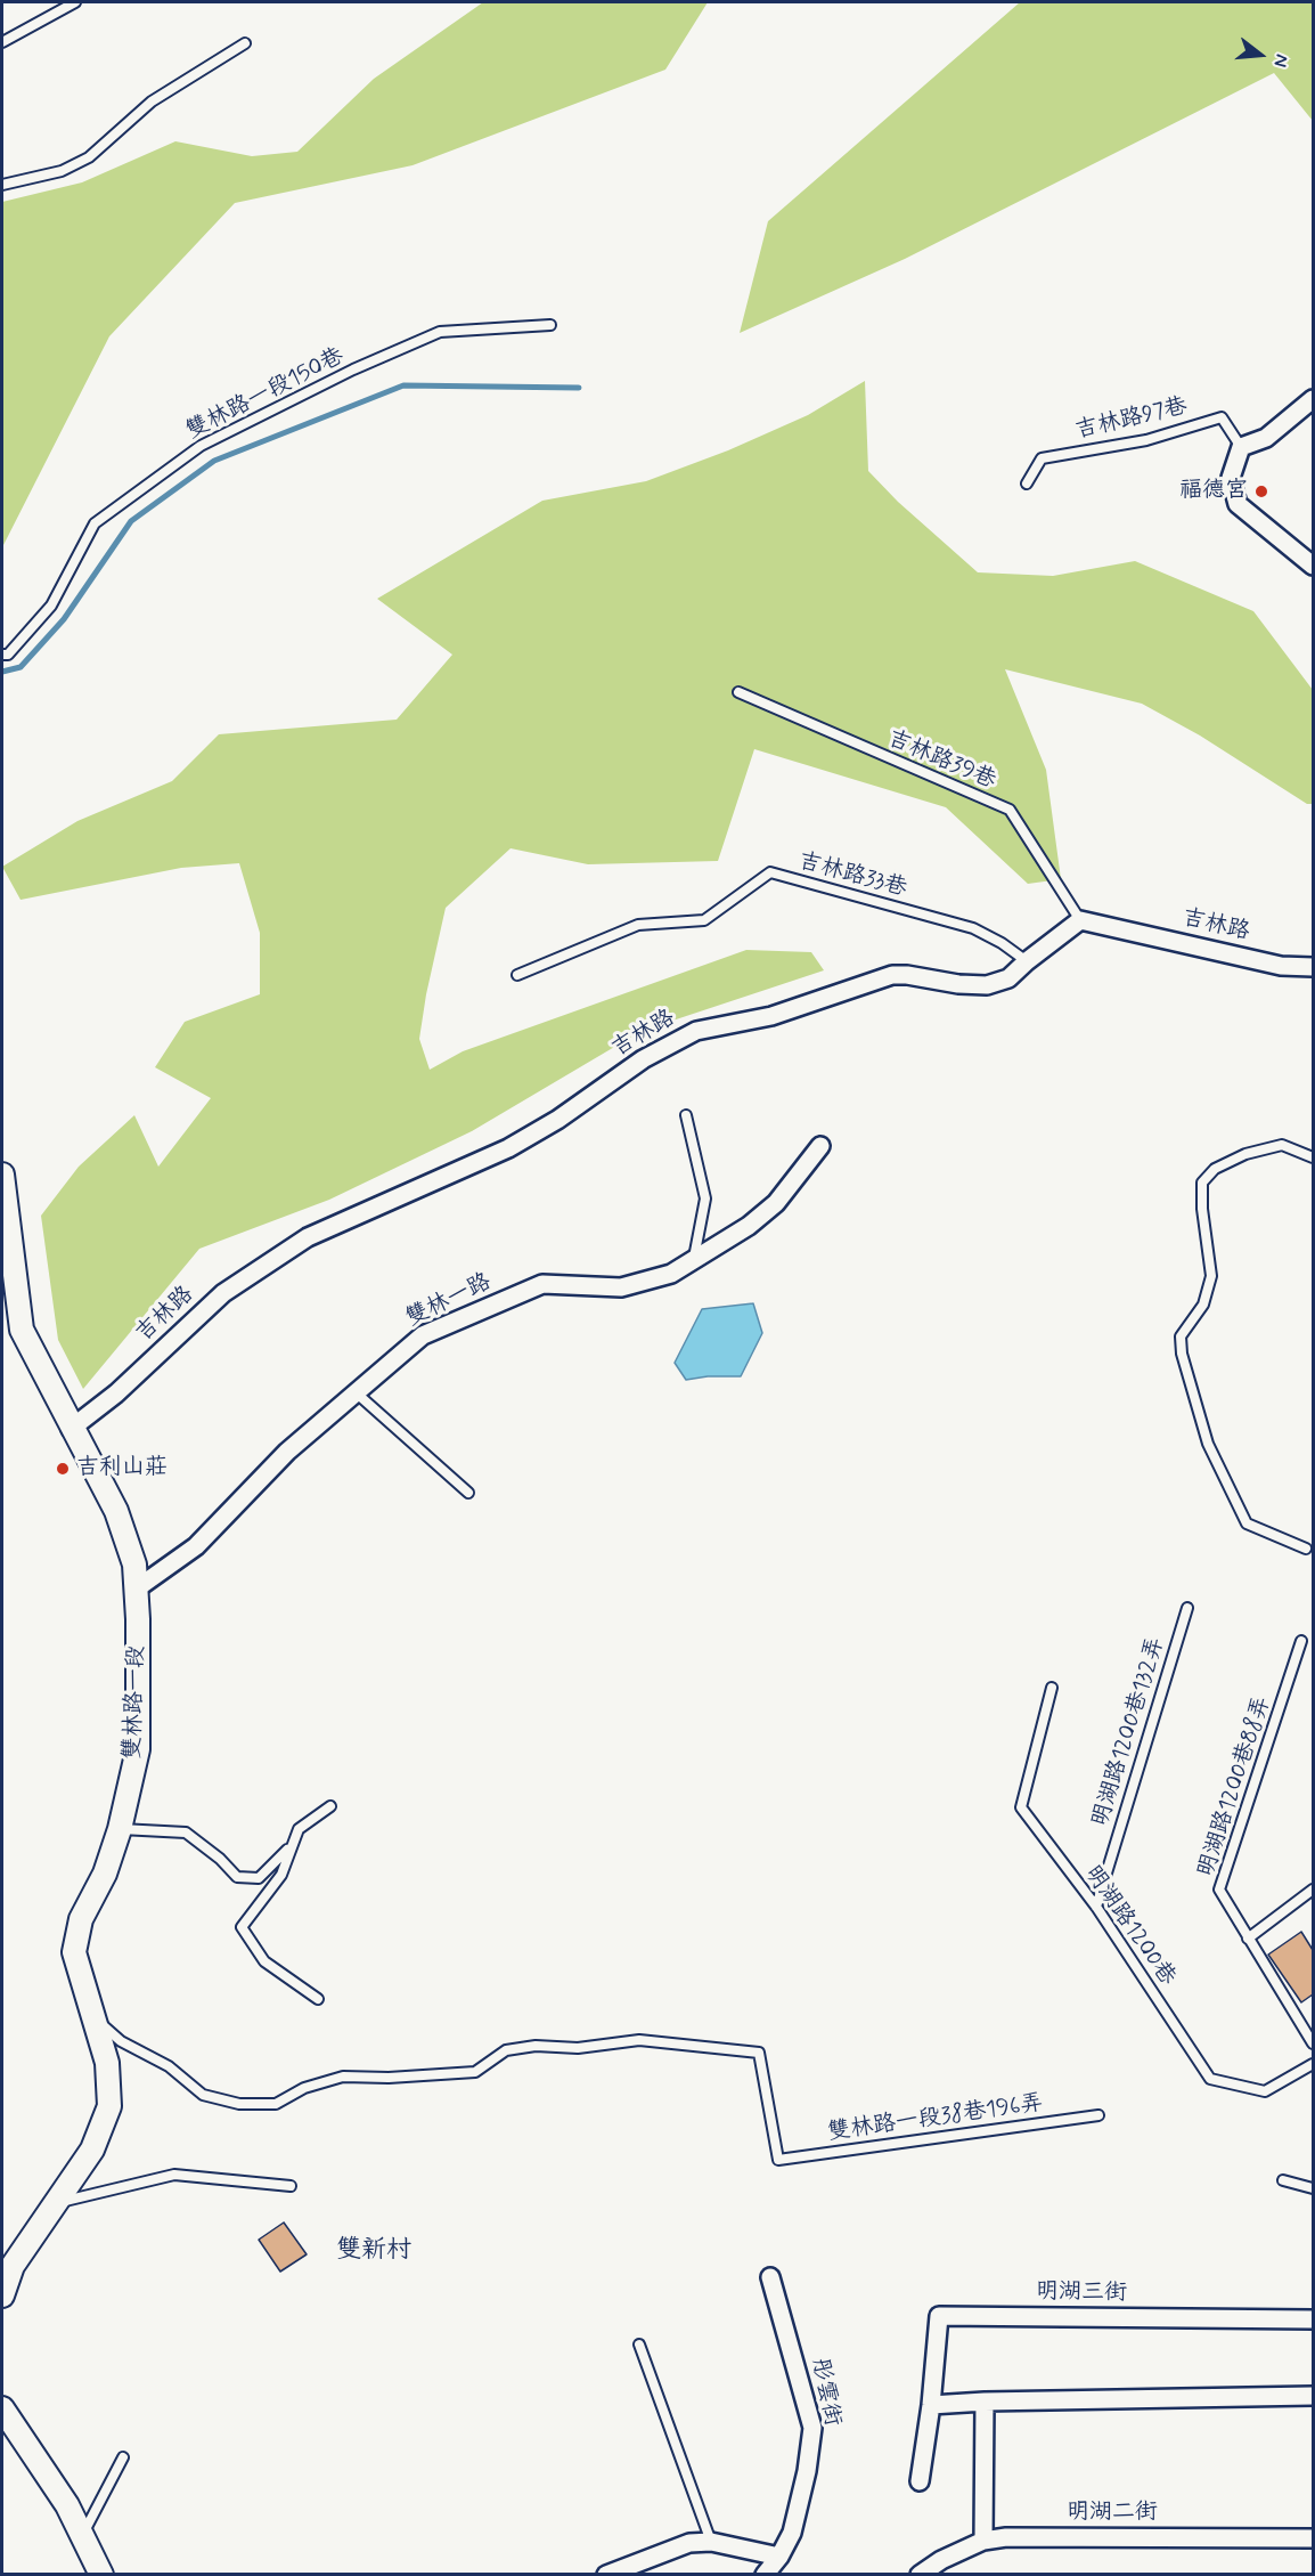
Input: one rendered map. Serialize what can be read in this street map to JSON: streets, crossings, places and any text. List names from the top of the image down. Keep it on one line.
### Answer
{"streets":{"street":["吉林路","雙林一路","雙林路一段","明湖三街","彤雲街","明湖二街"],"lane":["雙林路一段150巷","吉林路97巷","吉林路39巷","吉林路33巷","明湖路1200巷132弄","明湖路1200巷88弄","明湖路1200巷","雙林路一段38巷196弄"]},"crossings":[["吉林路39巷","吉林路"],["吉林路33巷","吉林路"],["吉林路","雙林路一段"],["雙林一路","雙林路一段"],["雙林路一段","雙林路一段38巷196弄"],["明湖路1200巷132弄","明湖路1200巷"]],"districts":["雙新村"],"places":["福德宮","吉利山莊"],"north":"right"}
